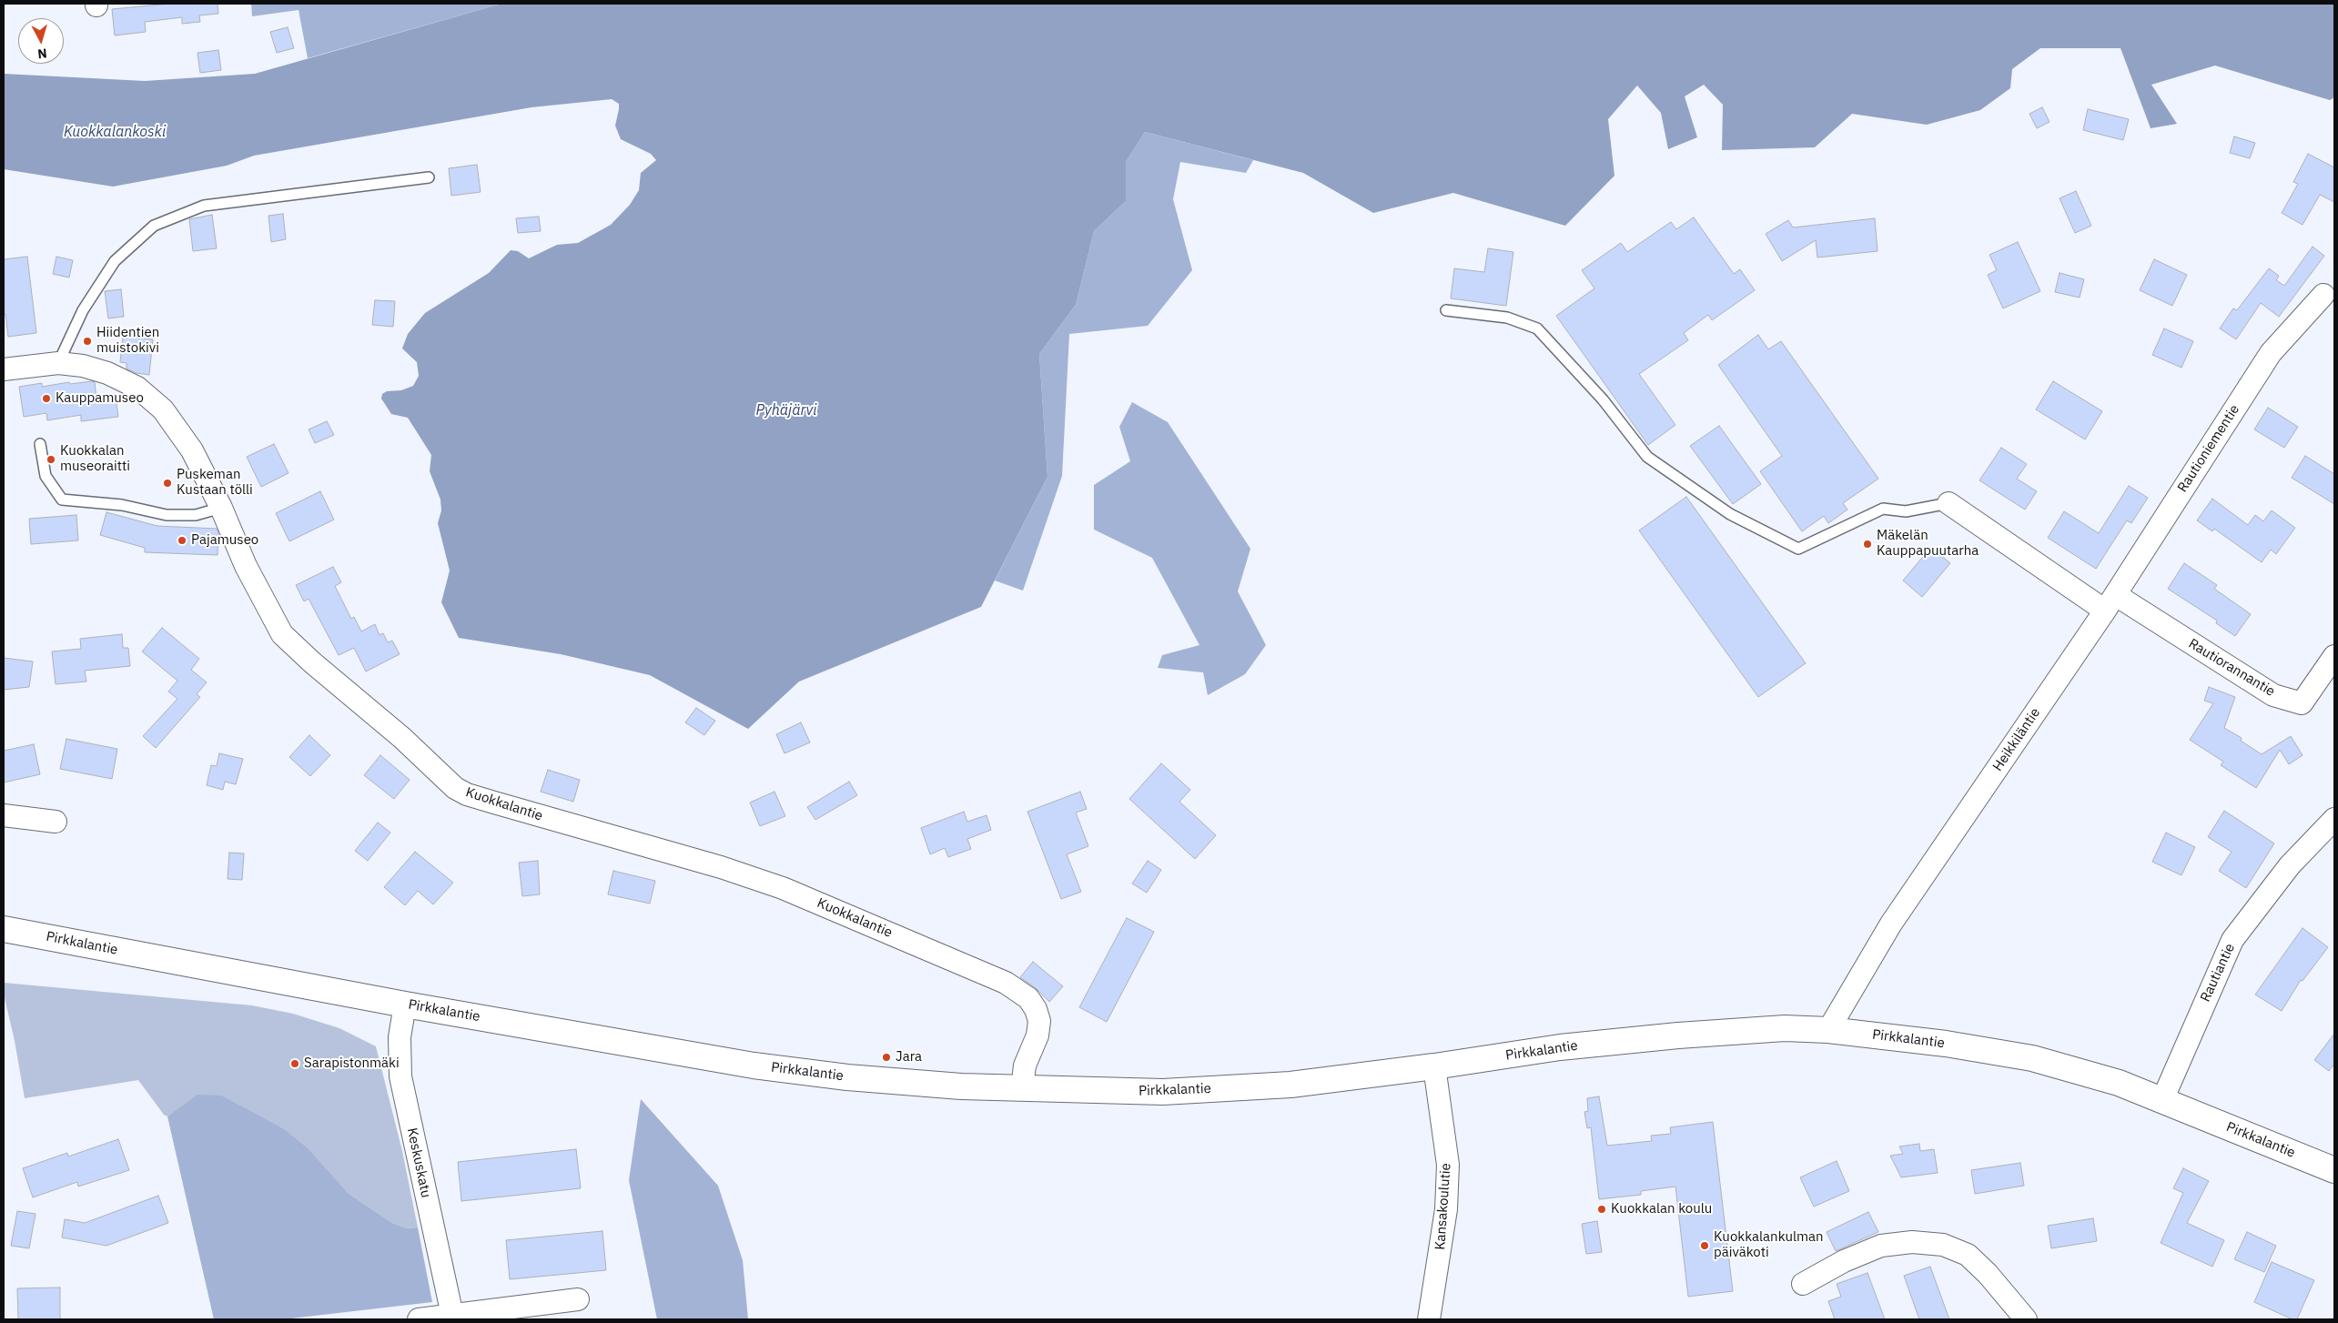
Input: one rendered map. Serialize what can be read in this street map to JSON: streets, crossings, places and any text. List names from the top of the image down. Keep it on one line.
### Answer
{"streets":{"street":["Rautioniementie","Rautiorannantie","Heikkiläntie","Kuokkalantie","Pirkkalantie","Rautiantie","Keskuskatu","Kansakoulutie"]},"crossings":[["Rautioniementie","Rautiorannantie"],["Rautioniementie","Heikkiläntie"],["Rautiorannantie","Heikkiläntie"],["Heikkiläntie","Pirkkalantie"],["Kuokkalantie","Pirkkalantie"],["Pirkkalantie","Rautiantie"],["Pirkkalantie","Keskuskatu"],["Pirkkalantie","Kansakoulutie"]],"water":["Kuokkalankoski","Pyhäjärvi"],"places":["Hiidentien muistokivi","Kauppamuseo","Kuokkalan museoraitti","Puskeman Kustaan tölli","Pajamuseo","Mäkelän Kauppapuutarha","Jara","Sarapistonmäki","Kuokkalan koulu","Kuokkalankulman päiväkoti"],"north":"bottom"}
